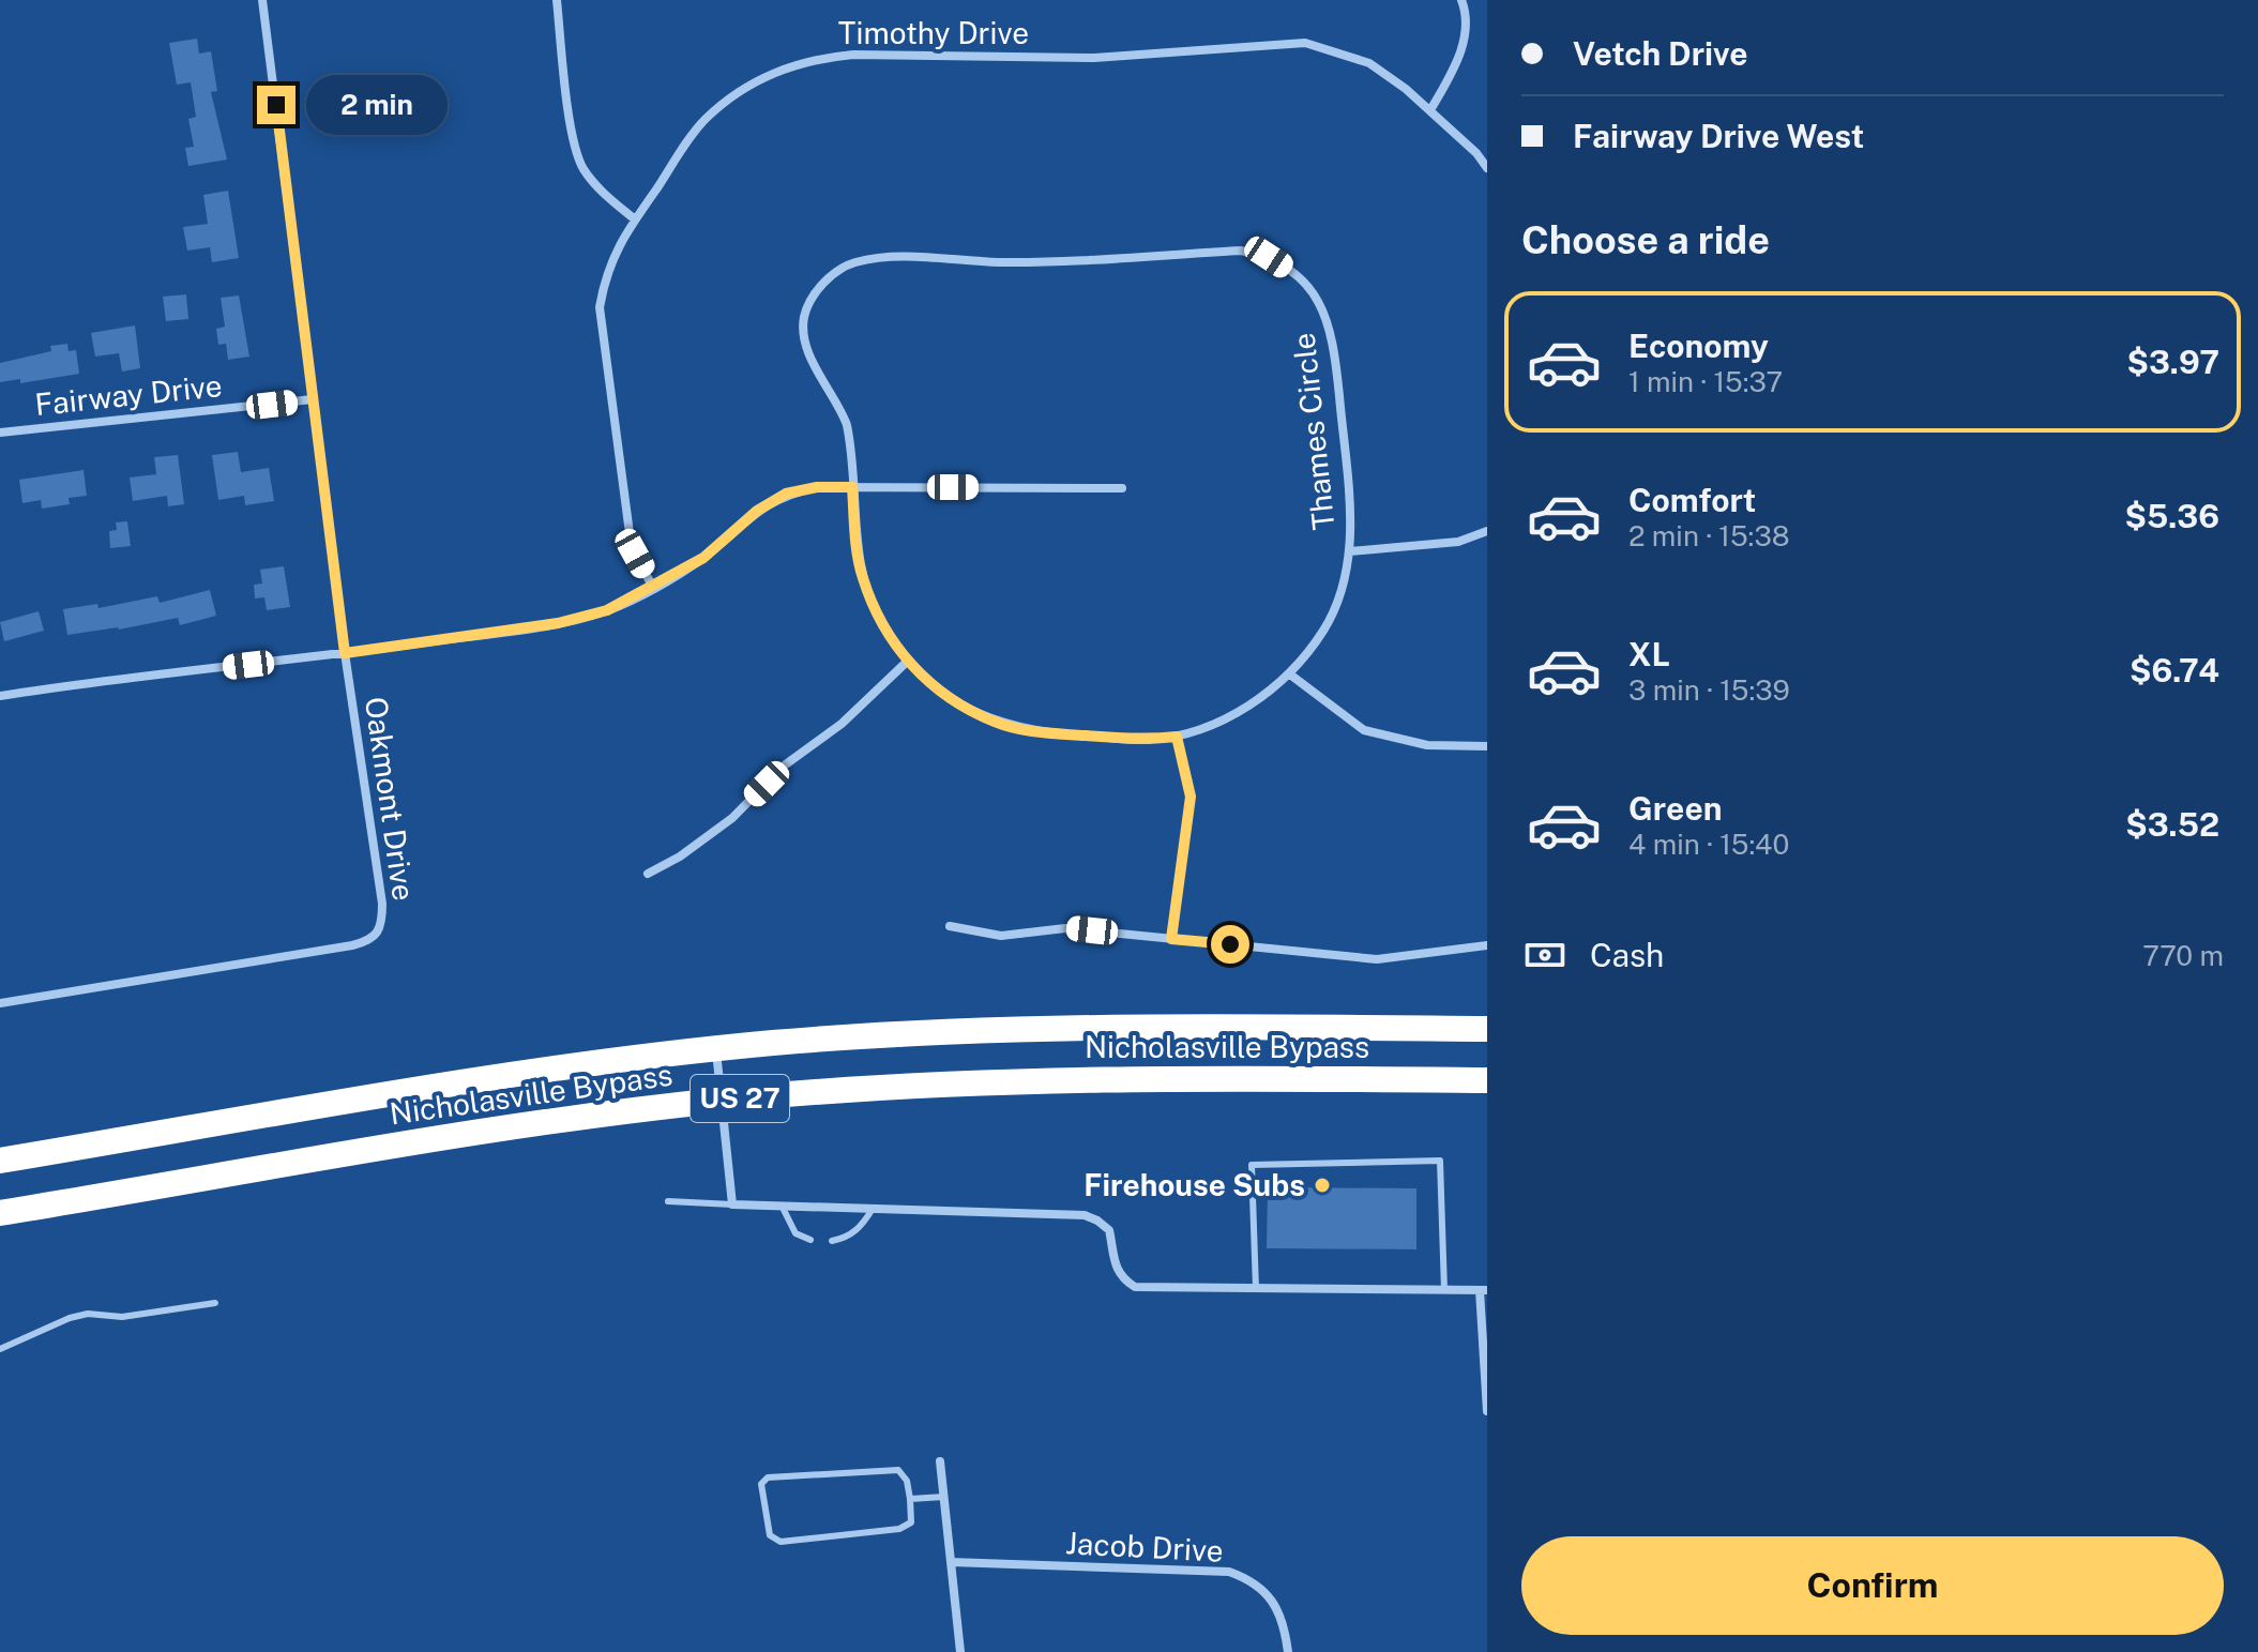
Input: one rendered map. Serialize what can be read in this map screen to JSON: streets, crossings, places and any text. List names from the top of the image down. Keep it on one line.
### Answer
{"streets":{"highway":["Nicholasville Bypass","US 27"],"street":["Timothy Drive","Fairway Drive","Thames Circle","Oakmont Drive","Jacob Drive"]},"crossings":[["Fairway Drive","Oakmont Drive"]],"places":["Firehouse Subs"],"page":{"banner":["Vetch Drive","Fairway Drive West"],"bubble":"2 min","heading":"Choose a ride","list":[{"name":"Economy","note":"1 min · 15:37","value":"$3.97"},{"name":"Comfort","note":"2 min · 15:38","value":"$5.36"},{"name":"XL","note":"3 min · 15:39","value":"$6.74"},{"name":"Green","note":"4 min · 15:40","value":"$3.52"}],"pay":["Cash","770 m"],"buttons":"Confirm"}}
